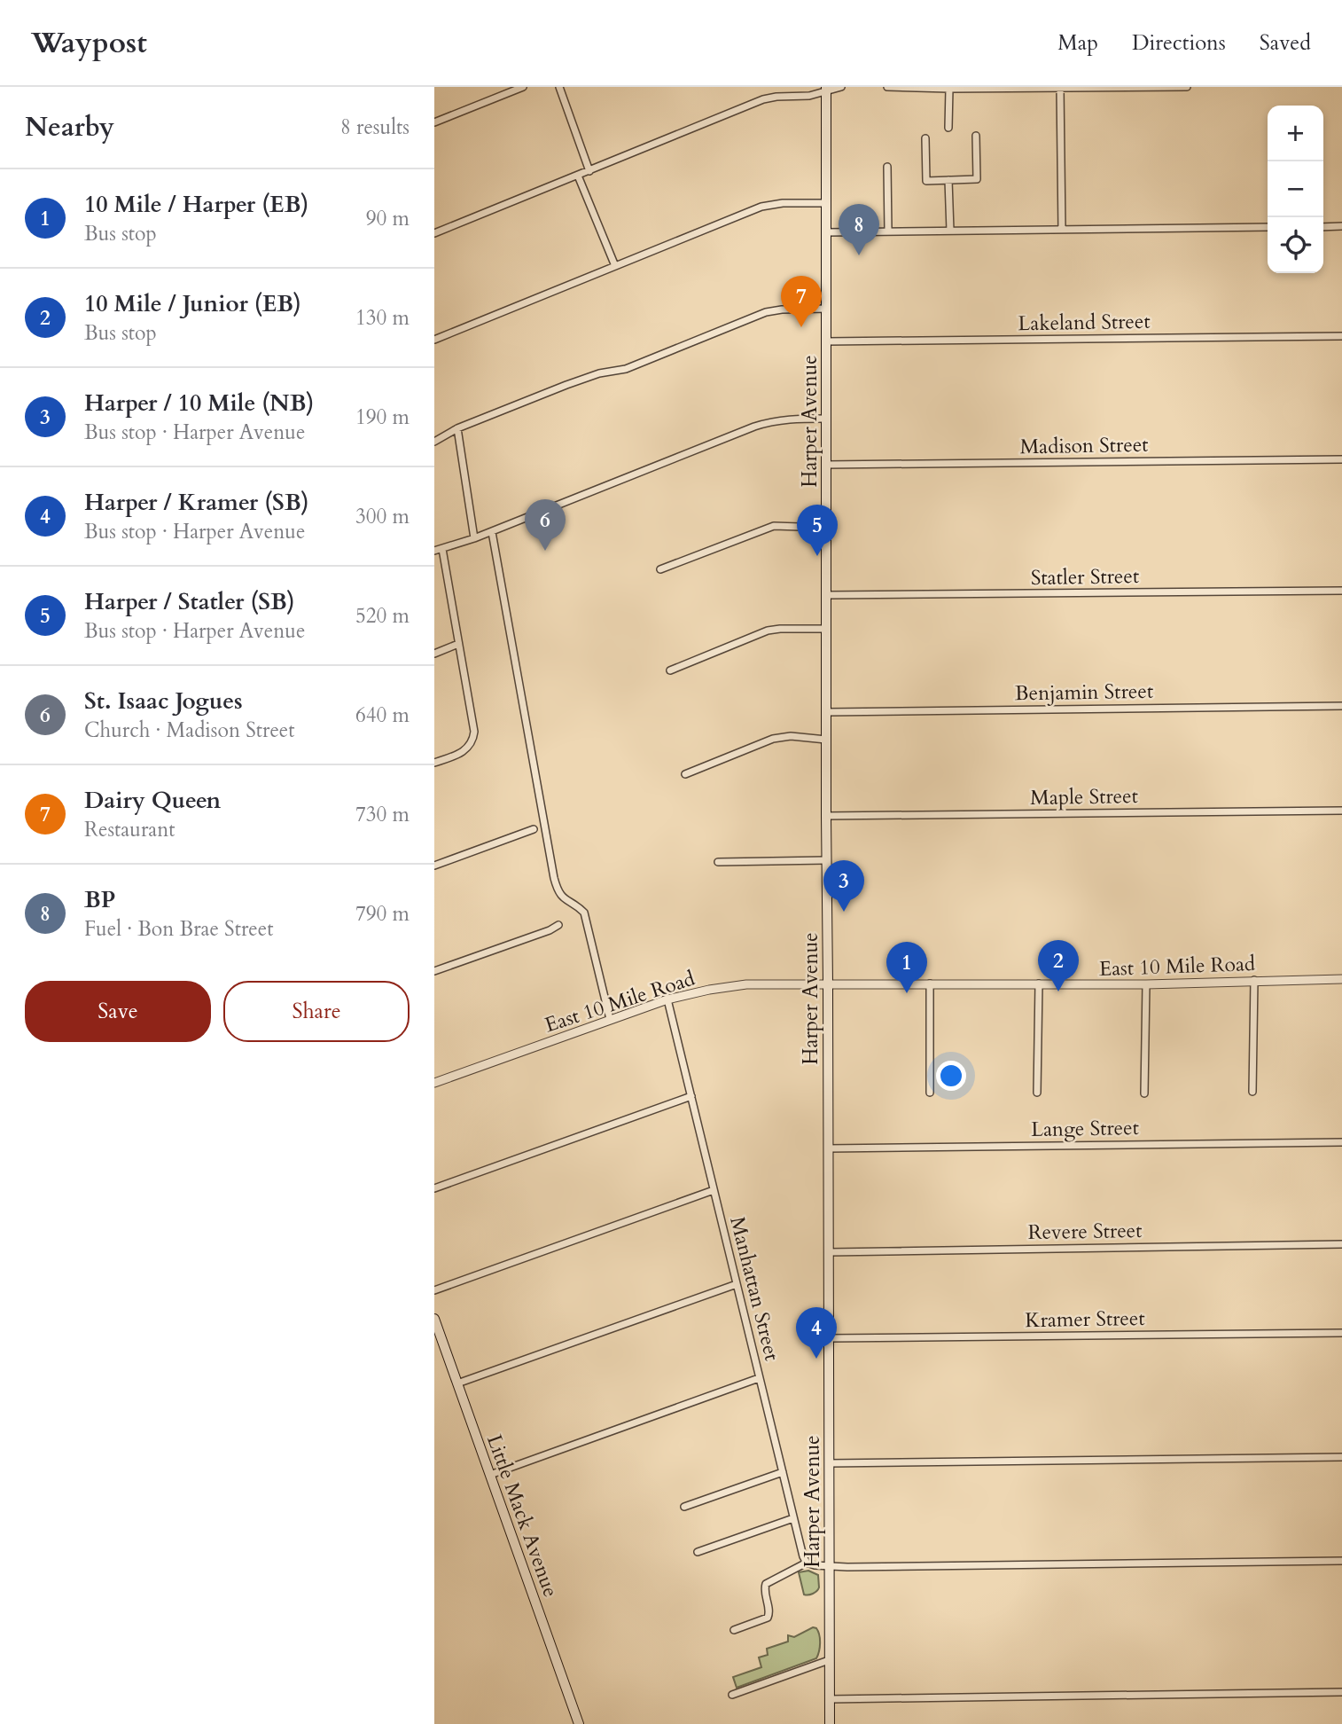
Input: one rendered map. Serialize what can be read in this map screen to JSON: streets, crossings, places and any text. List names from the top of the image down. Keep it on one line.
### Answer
{"streets":{"main road":["Harper Avenue","Little Mack Avenue"],"street":["Lakeland Street","Madison Street","Statler Street","Benjamin Street","Maple Street","East 10 Mile Road","Lange Street","Revere Street","Manhattan Street","Kramer Street"]},"crossings":[["Lakeland Street","Harper Avenue"],["Harper Avenue","Madison Street"],["Harper Avenue","Statler Street"],["Harper Avenue","Benjamin Street"],["Harper Avenue","Maple Street"],["Harper Avenue","East 10 Mile Road"],["Harper Avenue","Lange Street"],["Harper Avenue","Revere Street"],["Harper Avenue","Kramer Street"],["East 10 Mile Road","Manhattan Street"]],"page":{"header":"Waypost","nav":["Map","Directions","Saved"],"heading":["Nearby","8 results"],"map_buttons":["+","−"],"list":[{"mark":"1","name":"10 Mile / Harper (EB)","note":"Bus stop","value":"90 m"},{"mark":"2","name":"10 Mile / Junior (EB)","note":"Bus stop","value":"130 m"},{"mark":"3","name":"Harper / 10 Mile (NB)","note":"Bus stop · Harper Avenue","value":"190 m"},{"mark":"4","name":"Harper / Kramer (SB)","note":"Bus stop · Harper Avenue","value":"300 m"},{"mark":"5","name":"Harper / Statler (SB)","note":"Bus stop · Harper Avenue","value":"520 m"},{"mark":"6","name":"St. Isaac Jogues","note":"Church · Madison Street","value":"640 m"},{"mark":"7","name":"Dairy Queen","note":"Restaurant","value":"730 m"},{"mark":"8","name":"BP","note":"Fuel · Bon Brae Street","value":"790 m"}],"pins":["8","7","6","5","3","2","1","4"],"buttons":["Save","Share"]}}
